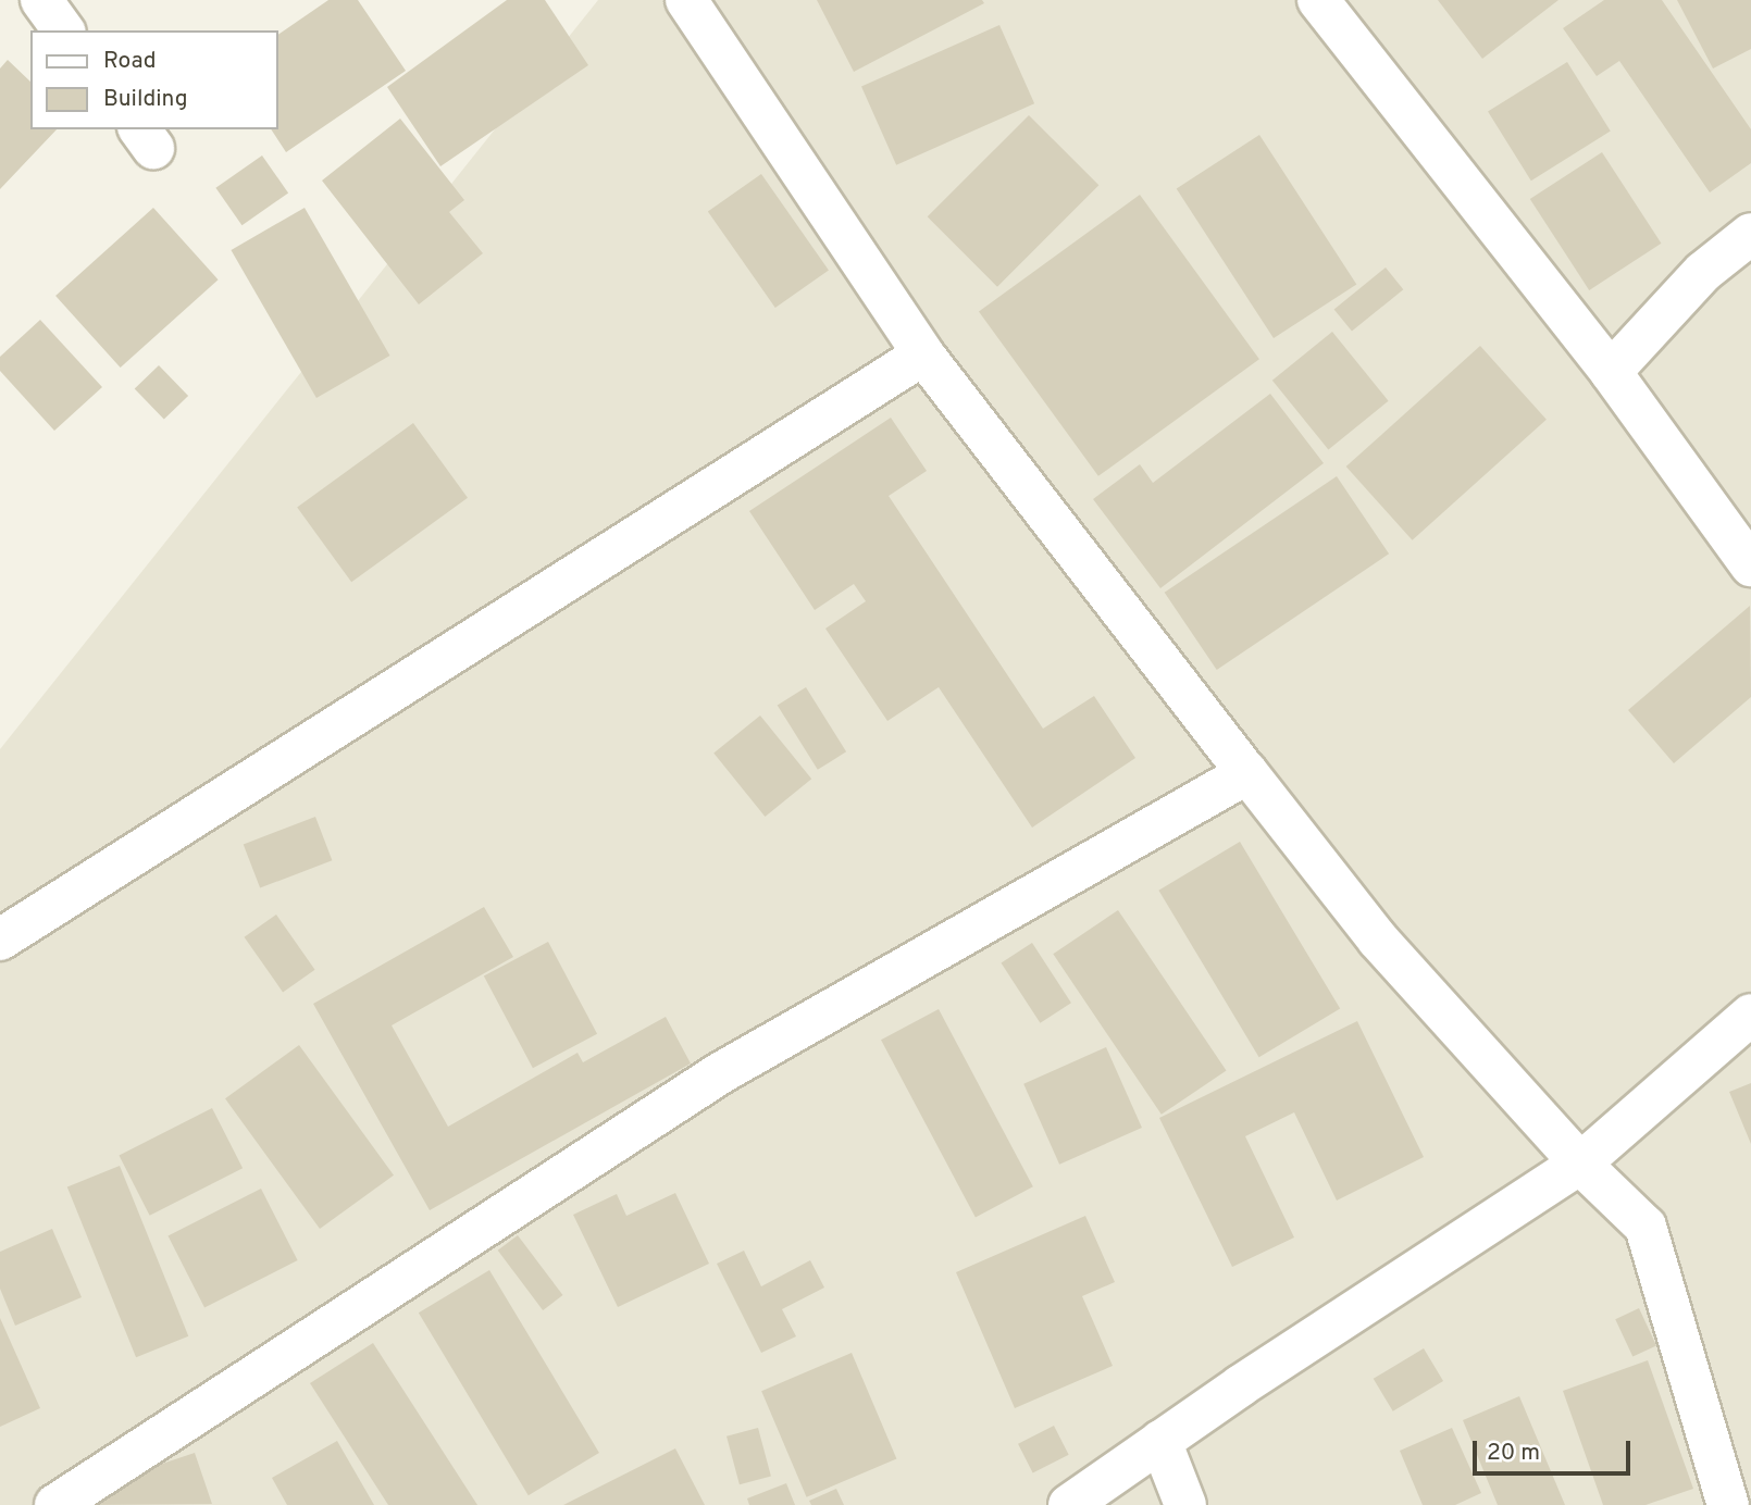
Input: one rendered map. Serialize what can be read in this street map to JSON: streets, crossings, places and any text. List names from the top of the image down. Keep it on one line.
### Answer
{"legend":["Road","Building"],"scale_bar":"20 m"}
